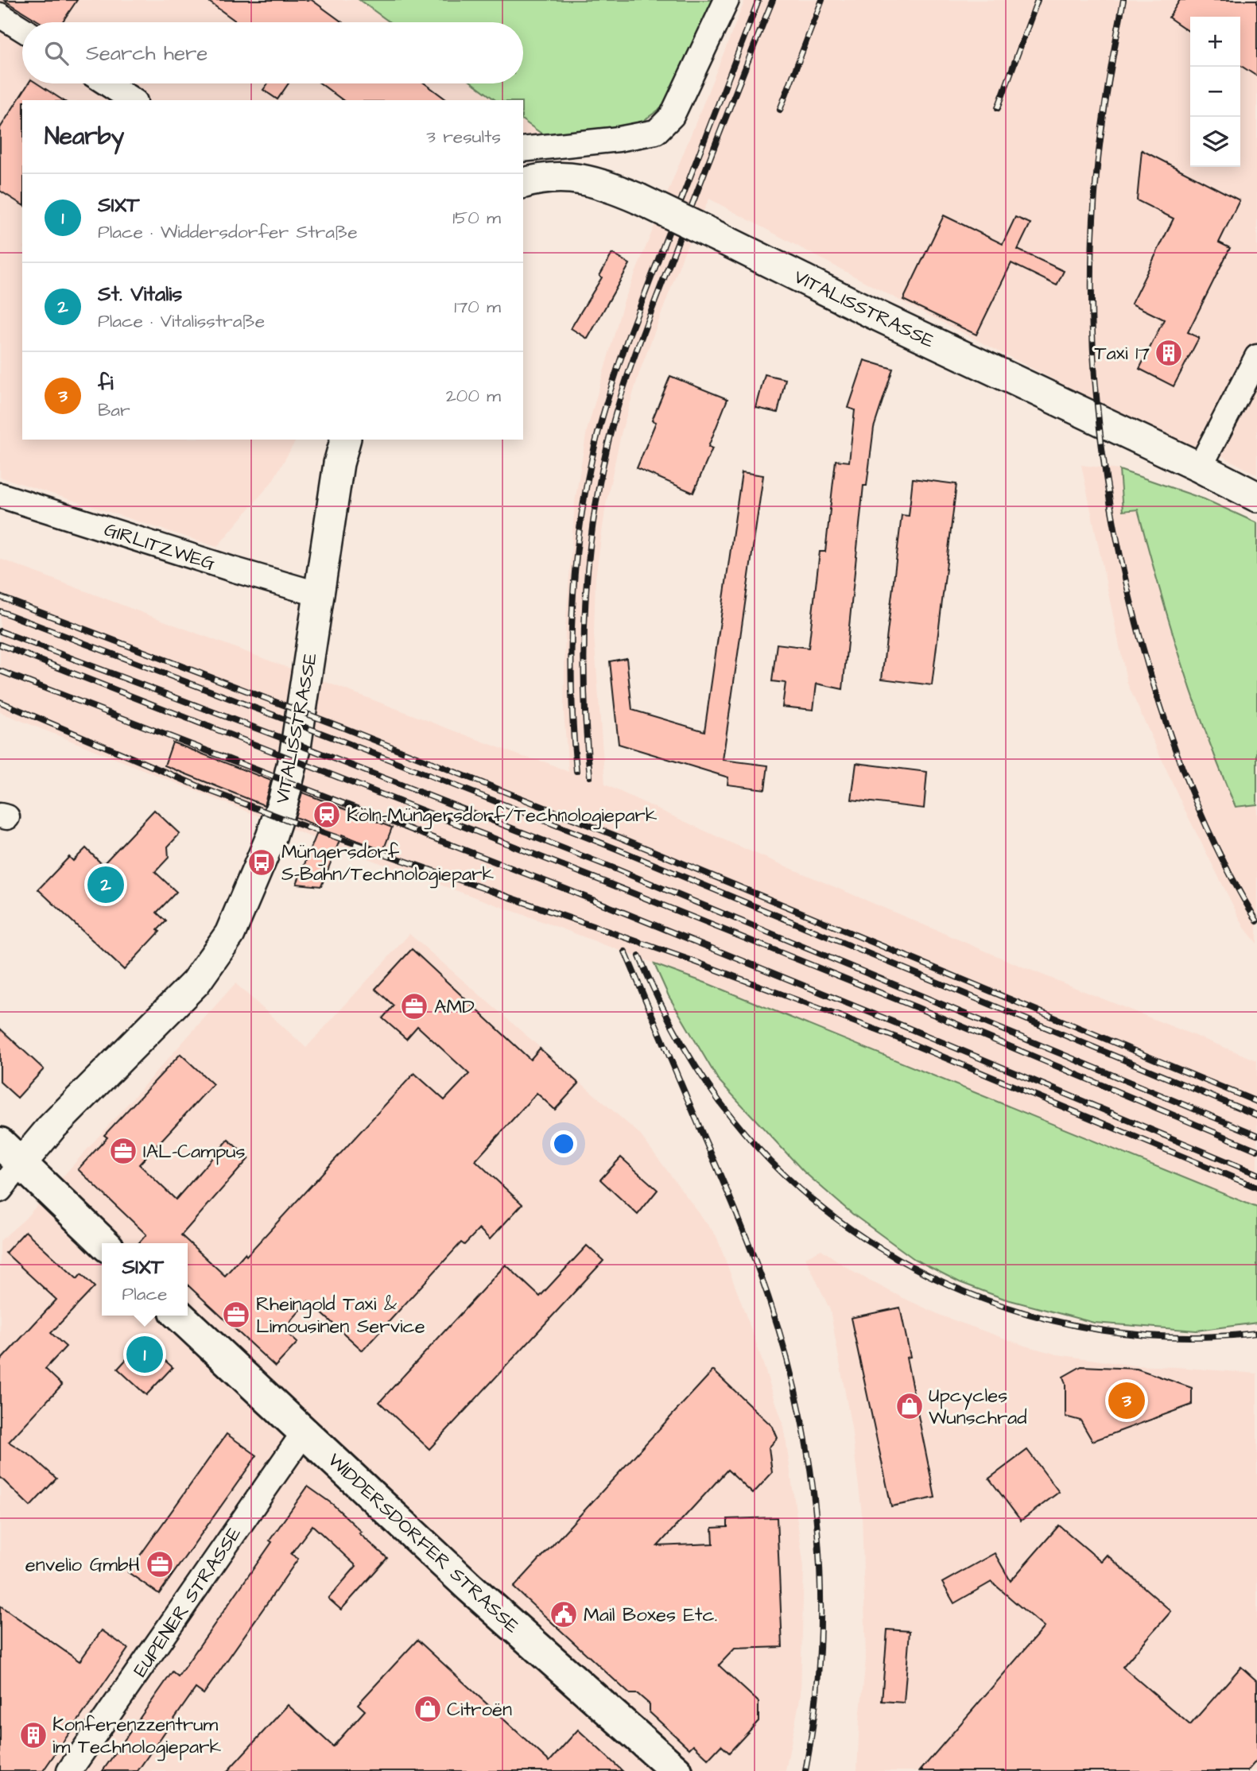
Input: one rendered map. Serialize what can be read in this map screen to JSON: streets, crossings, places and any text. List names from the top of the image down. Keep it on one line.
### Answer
{"streets":{"main road":["WIDDERSDORFER STRASSE"],"street":["VITALISSTRASSE","GIRLITZWEG","EUPENER STRASSE"]},"crossings":[["VITALISSTRASSE","GIRLITZWEG"],["WIDDERSDORFER STRASSE","EUPENER STRASSE"]],"places":{"building":["Taxi 17","Konferenzzentrum im Technologiepark"],"station":["Köln-Müngersdorf/Technologiepark"],"bus stop":["Müngersdorf S-Bahn/Technologiepark"],"office":["AMD","IAL-Campus","Rheingold Taxi & Limousinen Service","envelio GmbH"],"shop":["Upcycles Wunschrad","Citroën"],"public building":["Mail Boxes Etc."]},"page":{"map_buttons":["+","−"],"search":"Search here","heading":["Nearby","3 results"],"list":[{"mark":"1","name":"SIXT","note":"Place · Widdersdorfer Straße","value":"150 m"},{"mark":"2","name":"St. Vitalis","note":"Place · Vitalisstraße","value":"170 m"},{"mark":"3","name":"fi","note":"Bar","value":"200 m"}],"pins":["2","1","3"],"popup":["SIXT","Place"]}}
